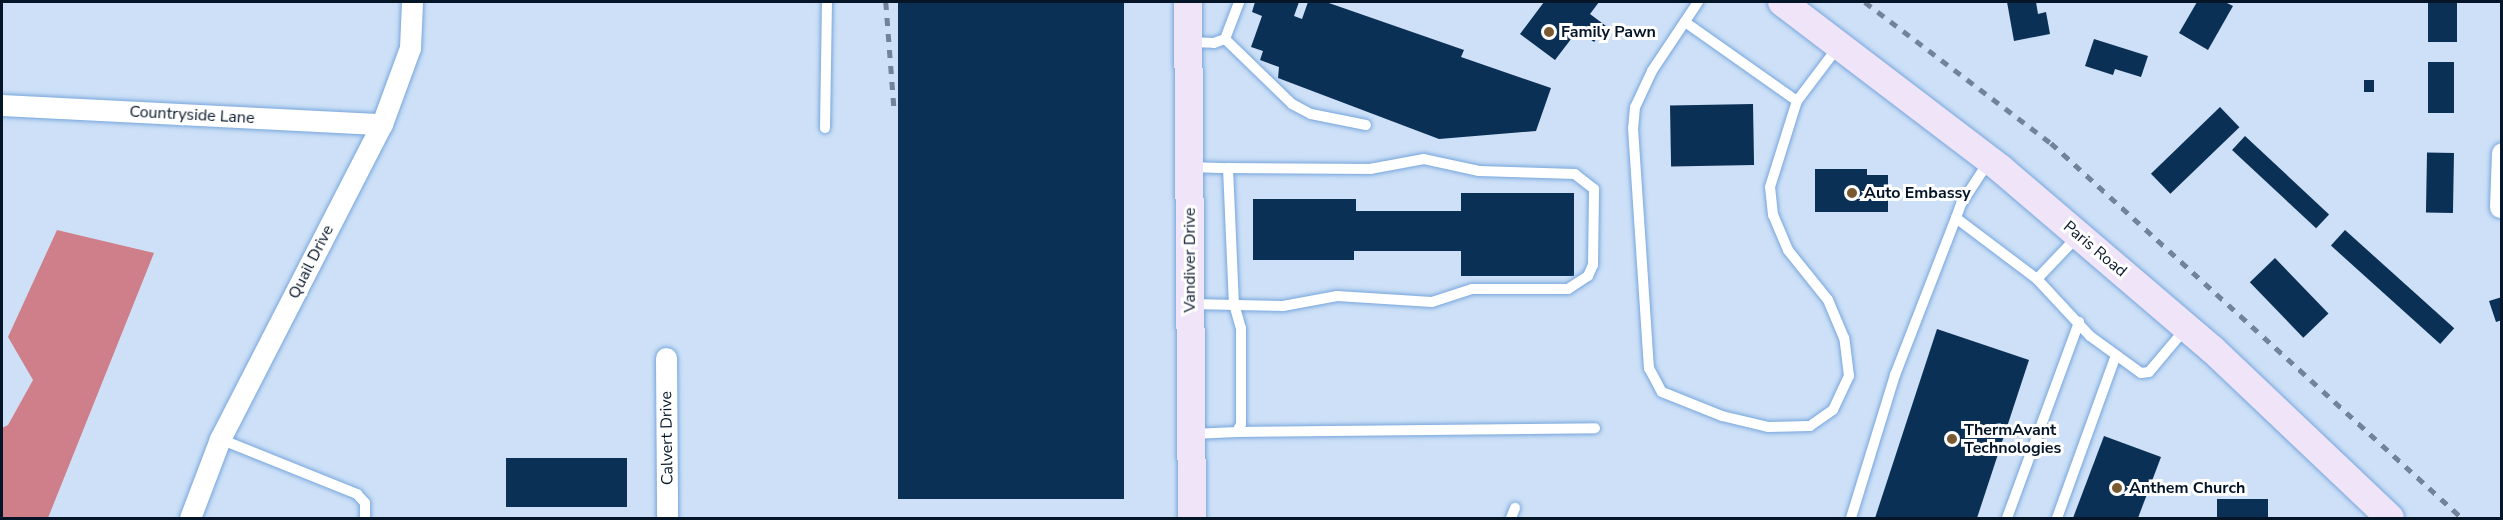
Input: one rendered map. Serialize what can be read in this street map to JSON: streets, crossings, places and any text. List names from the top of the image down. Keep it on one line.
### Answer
{"streets":{"main road":["Paris Road","Vandiver Drive"],"street":["Countryside Lane","Quail Drive","Calvert Drive"]},"crossings":[["Countryside Lane","Quail Drive"]],"places":["Family Pawn","Auto Embassy","ThermAvant Technologies","Anthem Church"]}
